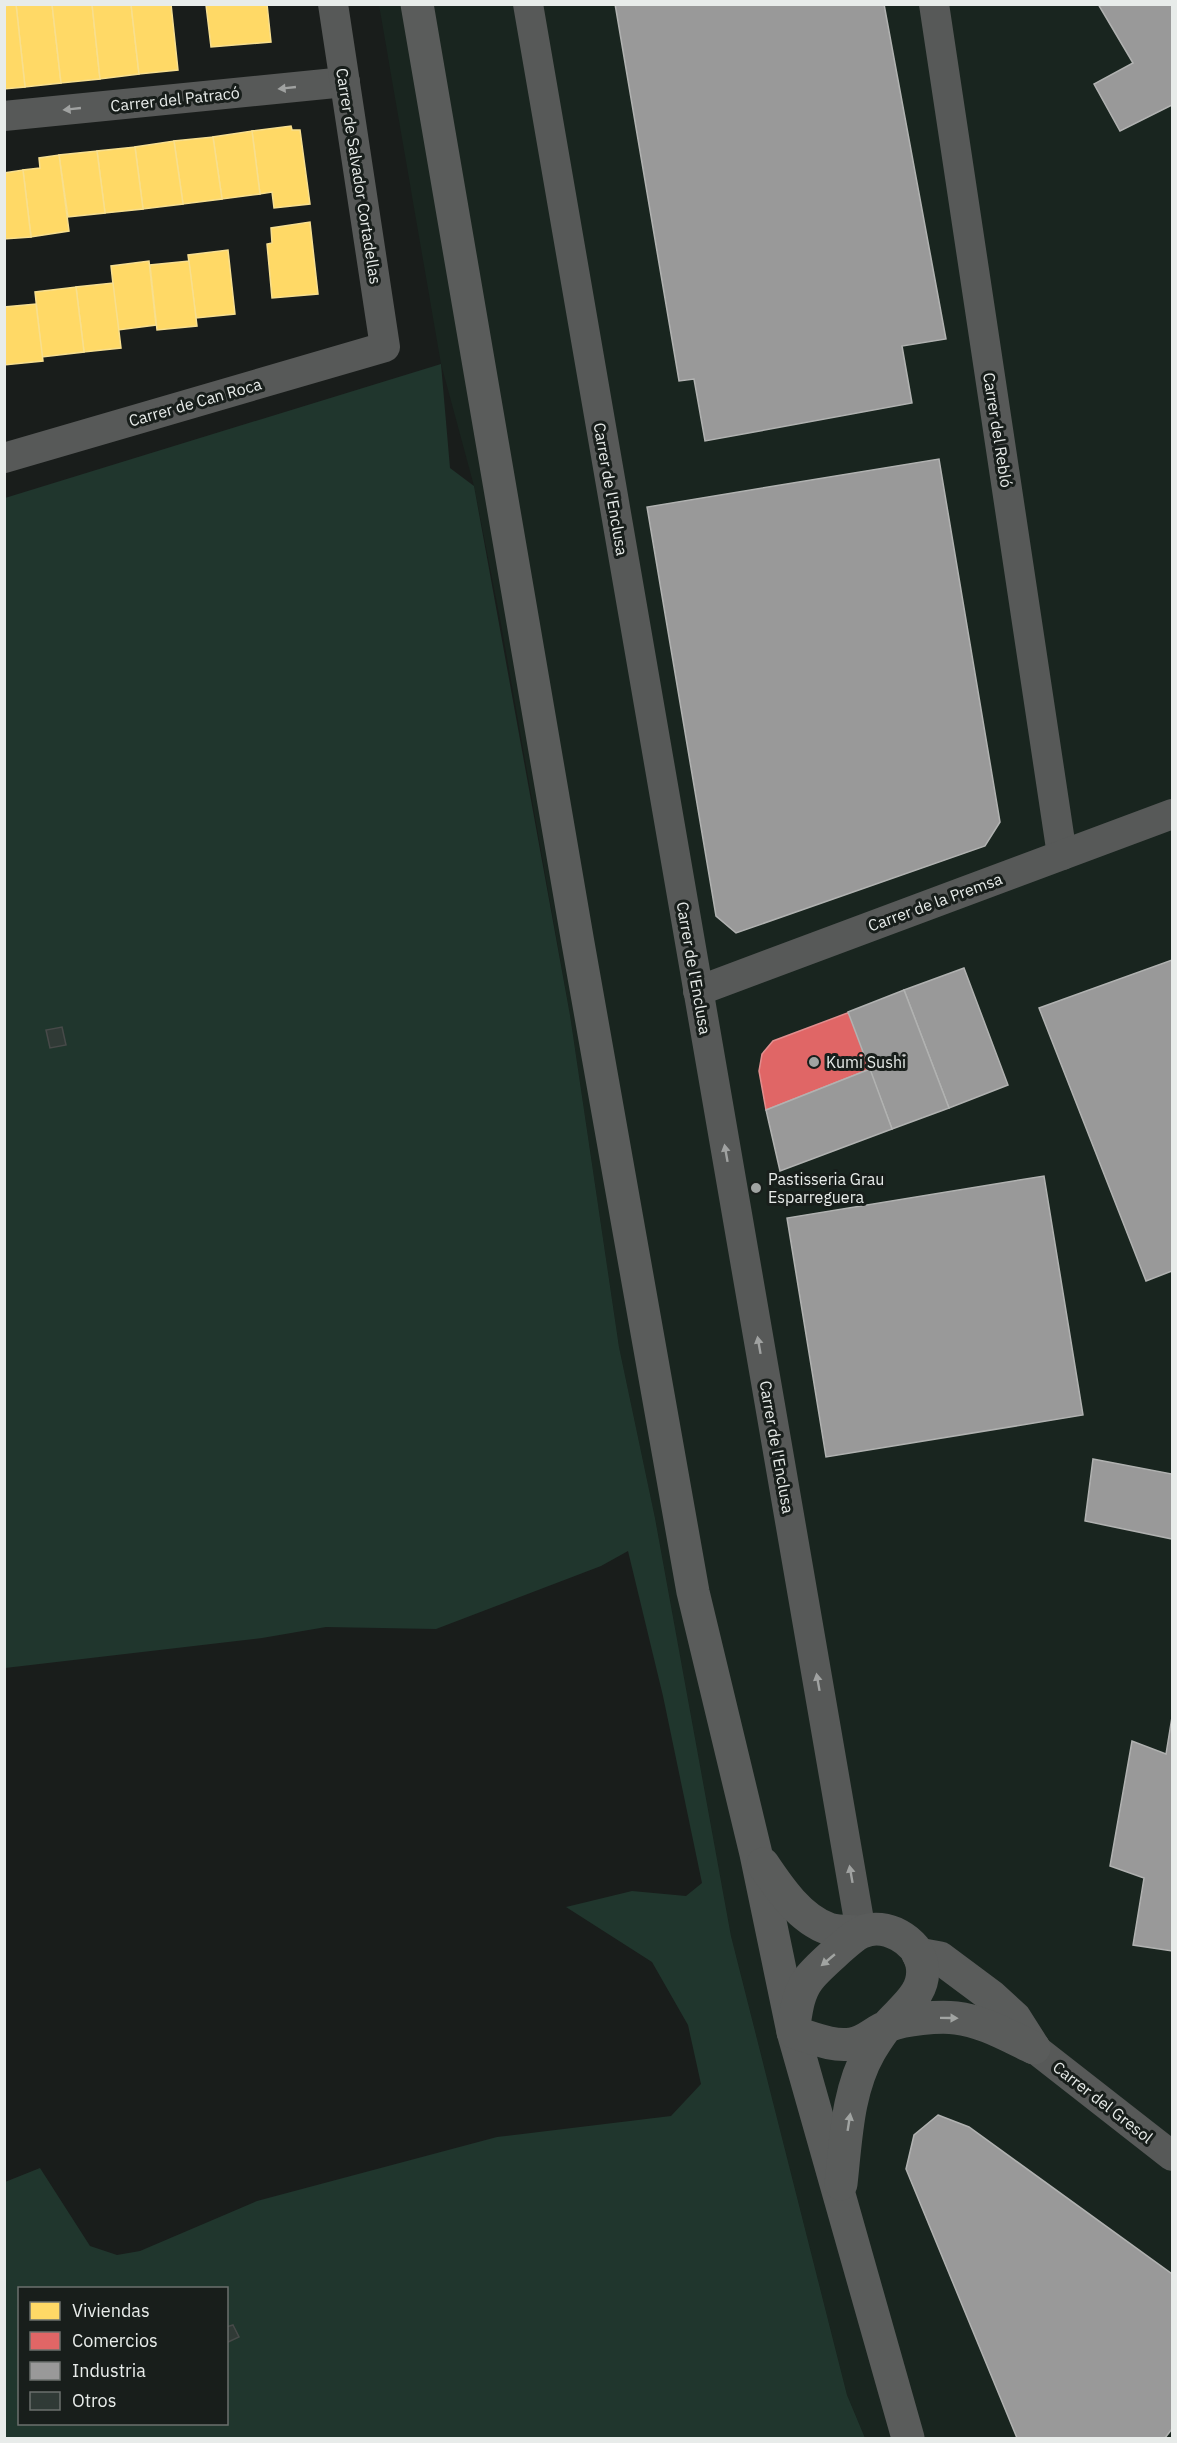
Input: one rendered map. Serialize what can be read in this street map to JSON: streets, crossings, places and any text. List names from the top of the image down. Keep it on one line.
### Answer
{"streets":{"street":["Carrer del Patracó","Carrer de Salvador Cortadellas","Carrer de Can Roca","Carrer del Rebló","Carrer de l'Enclusa","Carrer de la Premsa","Carrer del Gresol"]},"crossings":[["Carrer del Patracó","Carrer de Salvador Cortadellas"],["Carrer de Salvador Cortadellas","Carrer de Can Roca"],["Carrer del Rebló","Carrer de la Premsa"],["Carrer de l'Enclusa","Carrer de la Premsa"]],"one_way":["Carrer del Patracó"],"places":["Kumi Sushi","Pastisseria Grau Esparreguera"],"legend":["Viviendas","Comercios","Industria","Otros"]}
